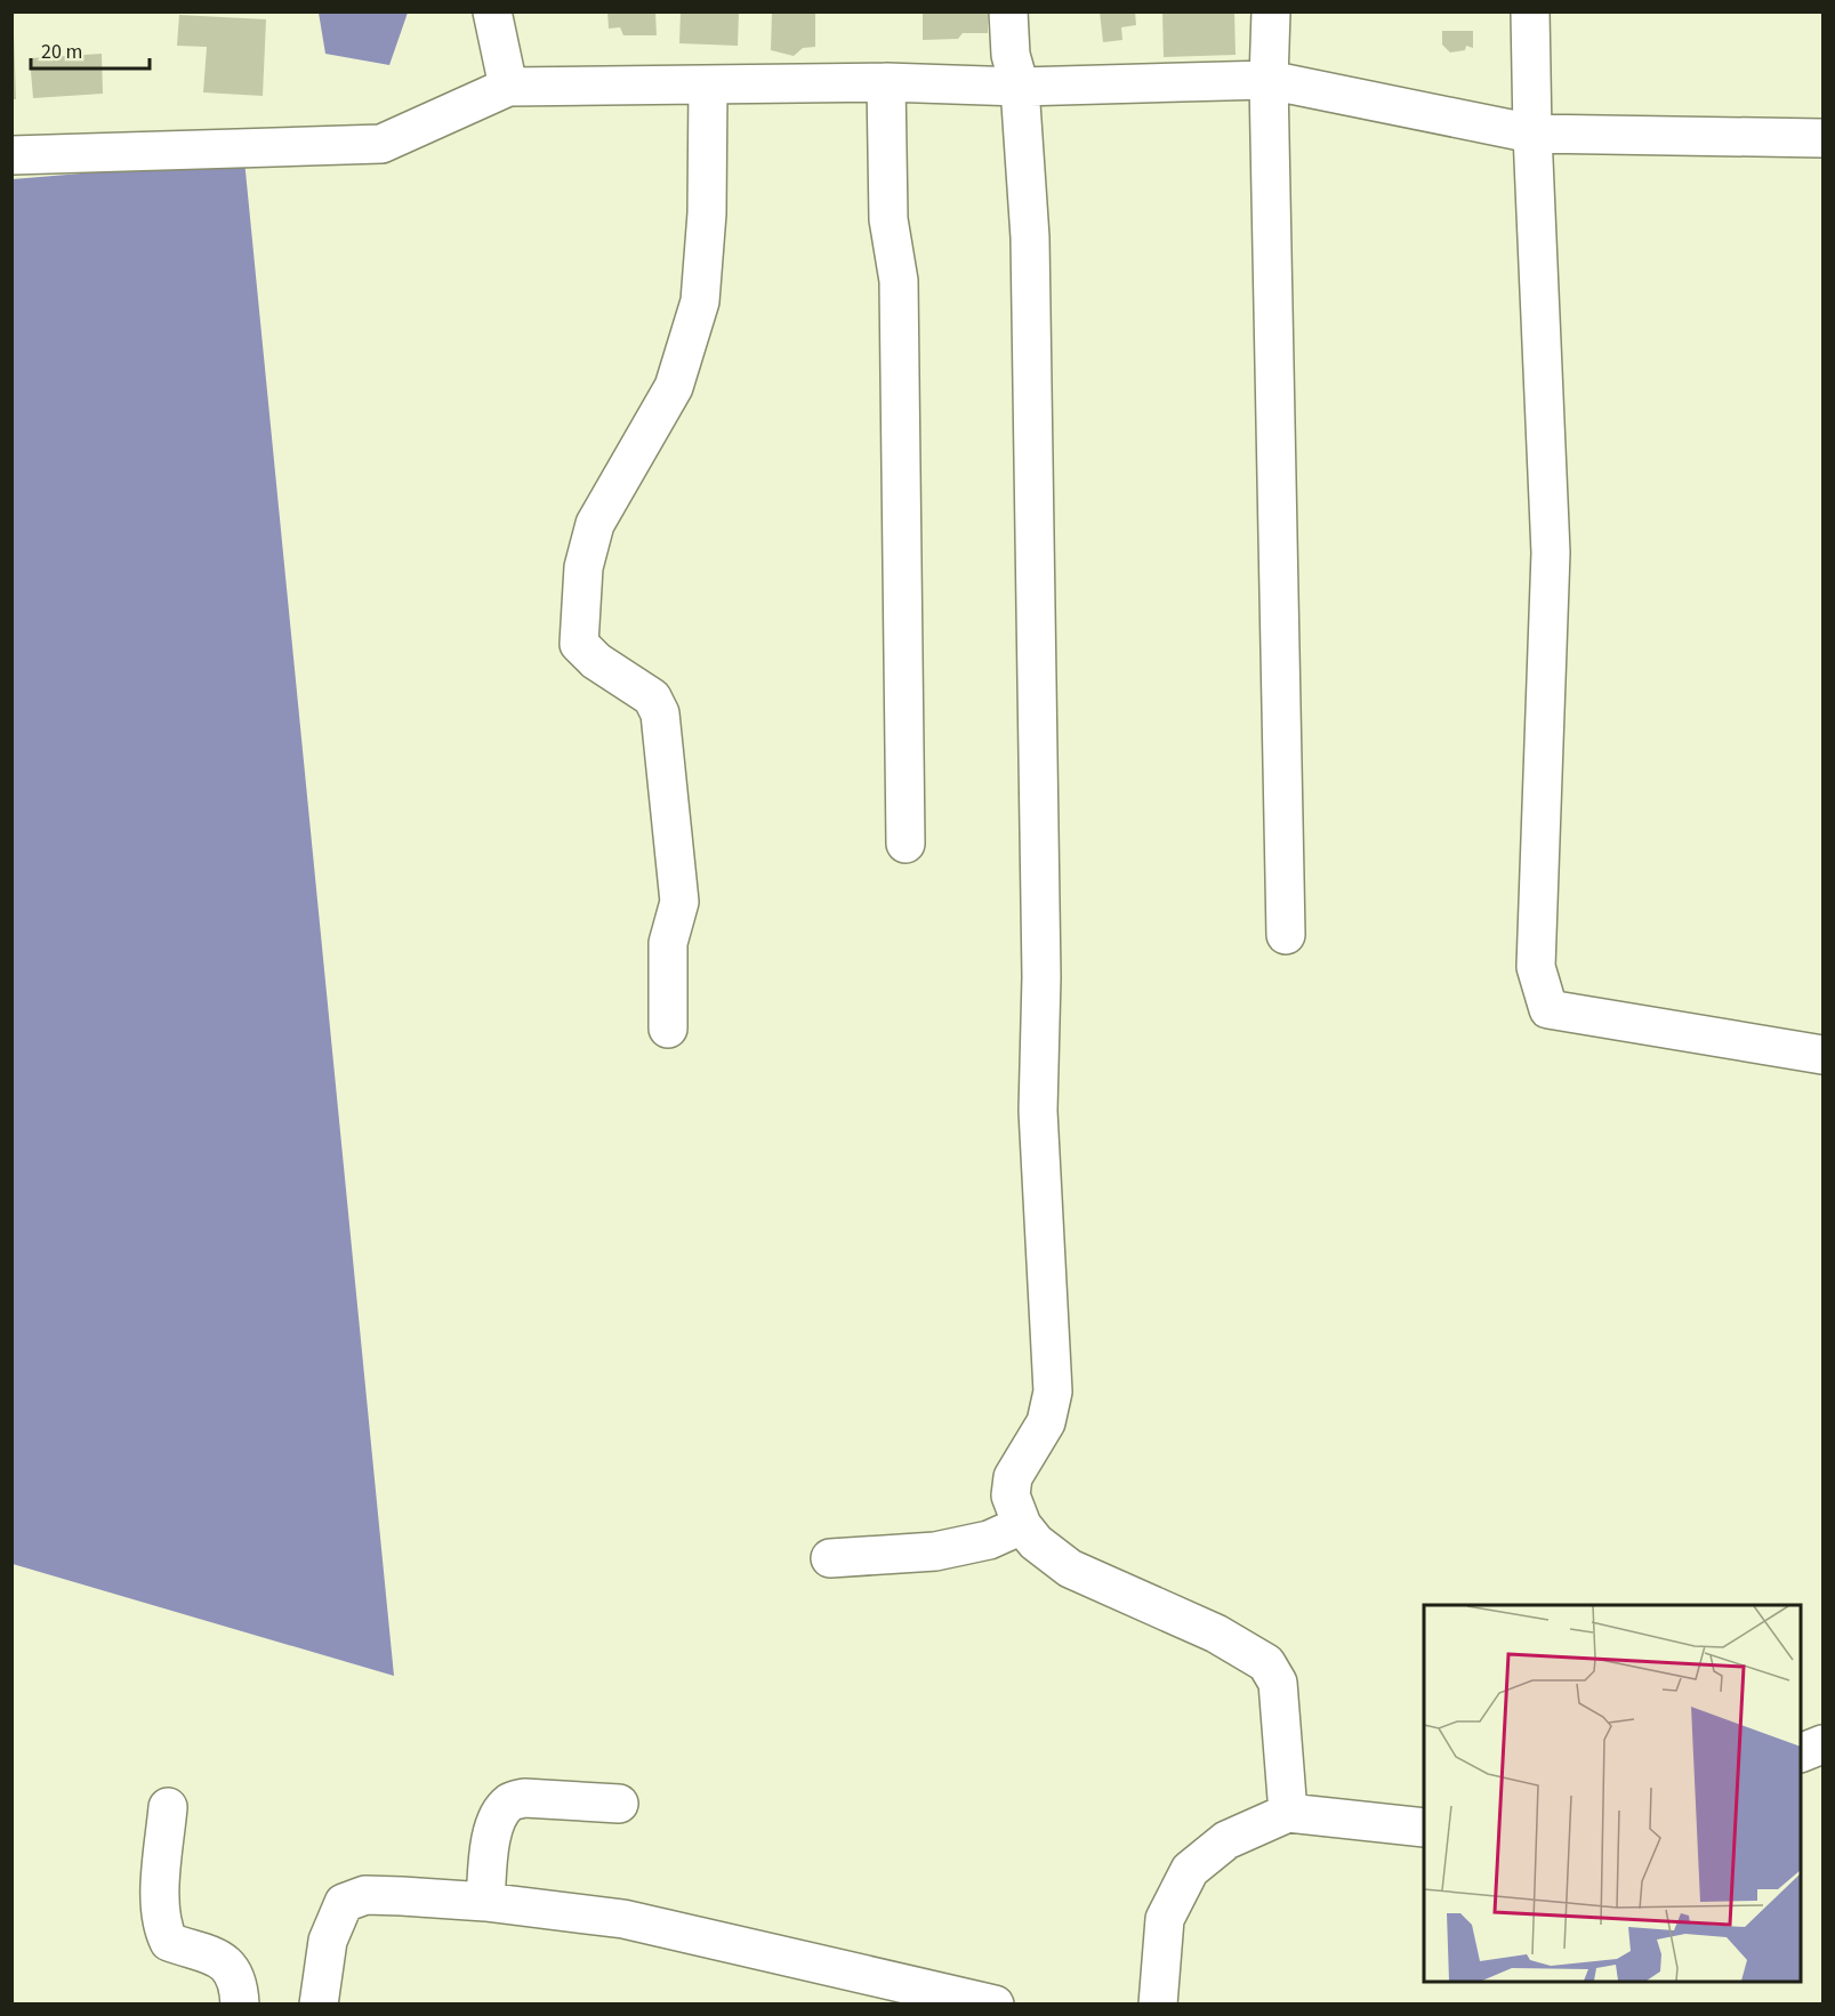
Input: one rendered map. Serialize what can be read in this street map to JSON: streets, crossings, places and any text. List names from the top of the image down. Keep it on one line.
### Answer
{"scale_bar":"20 m"}
